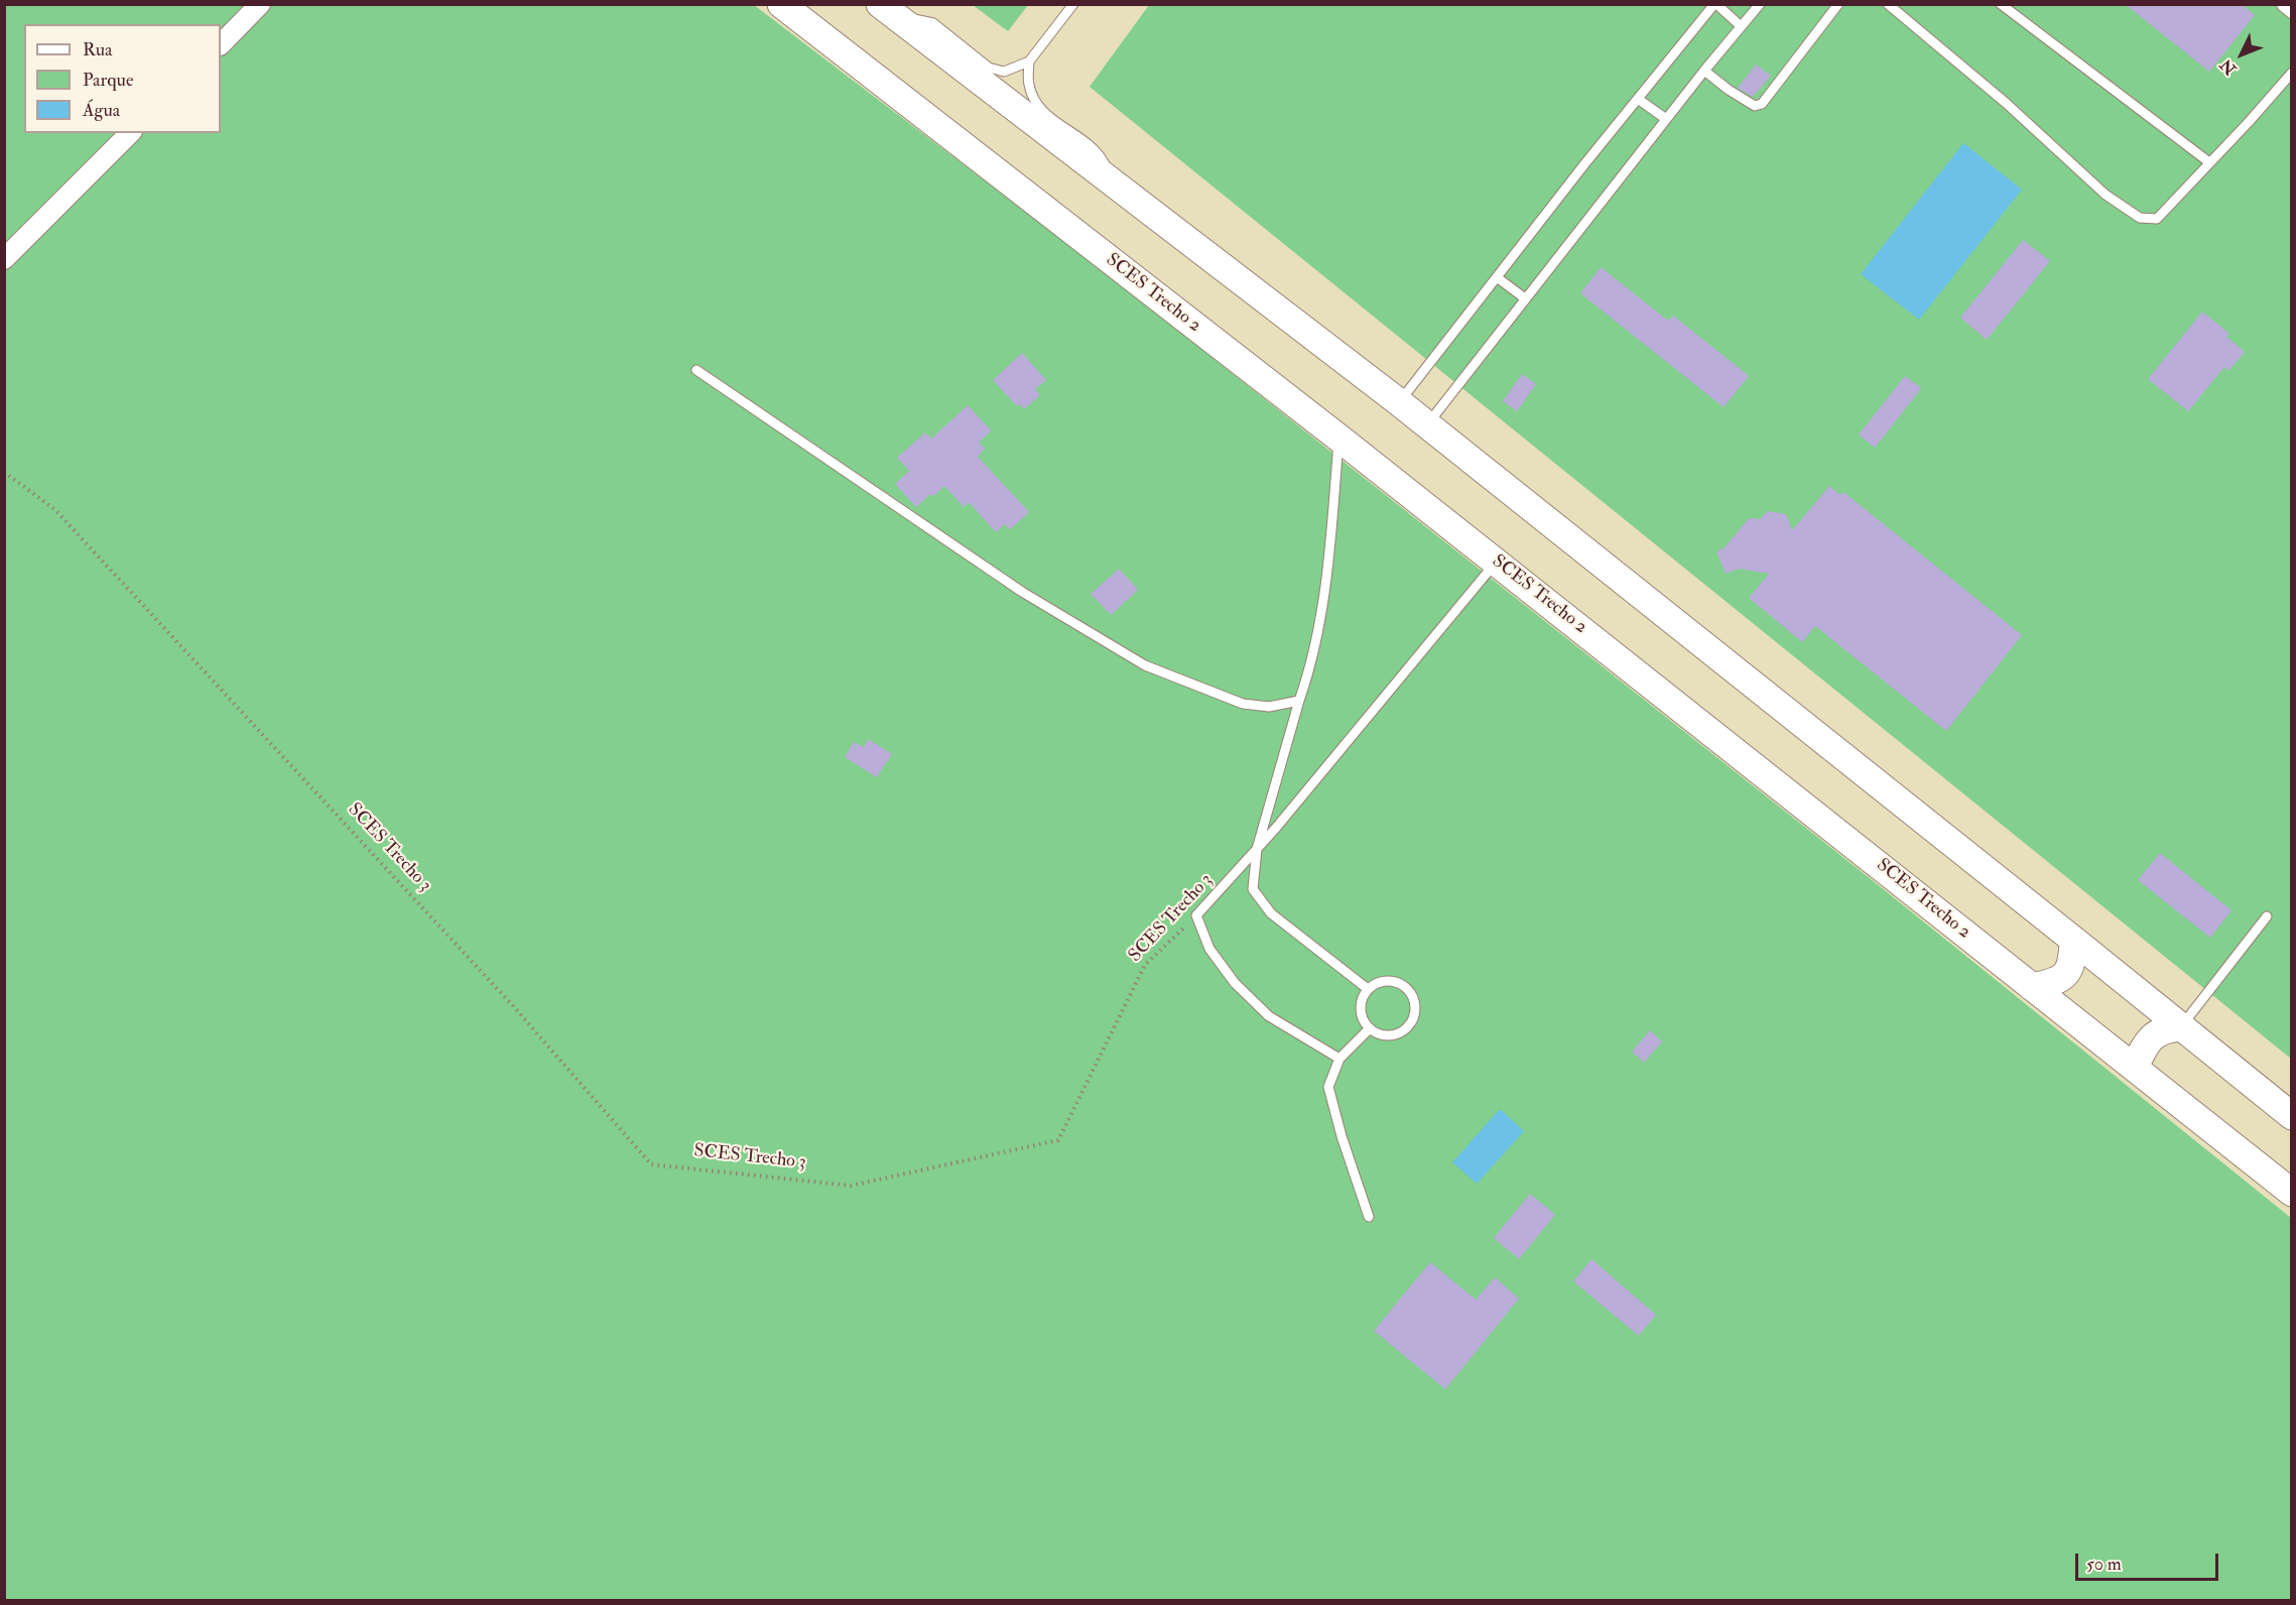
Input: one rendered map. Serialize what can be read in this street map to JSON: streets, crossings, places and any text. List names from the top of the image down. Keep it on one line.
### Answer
{"streets":{"main road":["SCES Trecho 2"],"lane":["SCES Trecho 3"]},"crossings":[["SCES Trecho 2","SCES Trecho 3"]],"legend":["Rua","Parque","Água"],"scale_bar":"50 m","north":"bottom left"}
